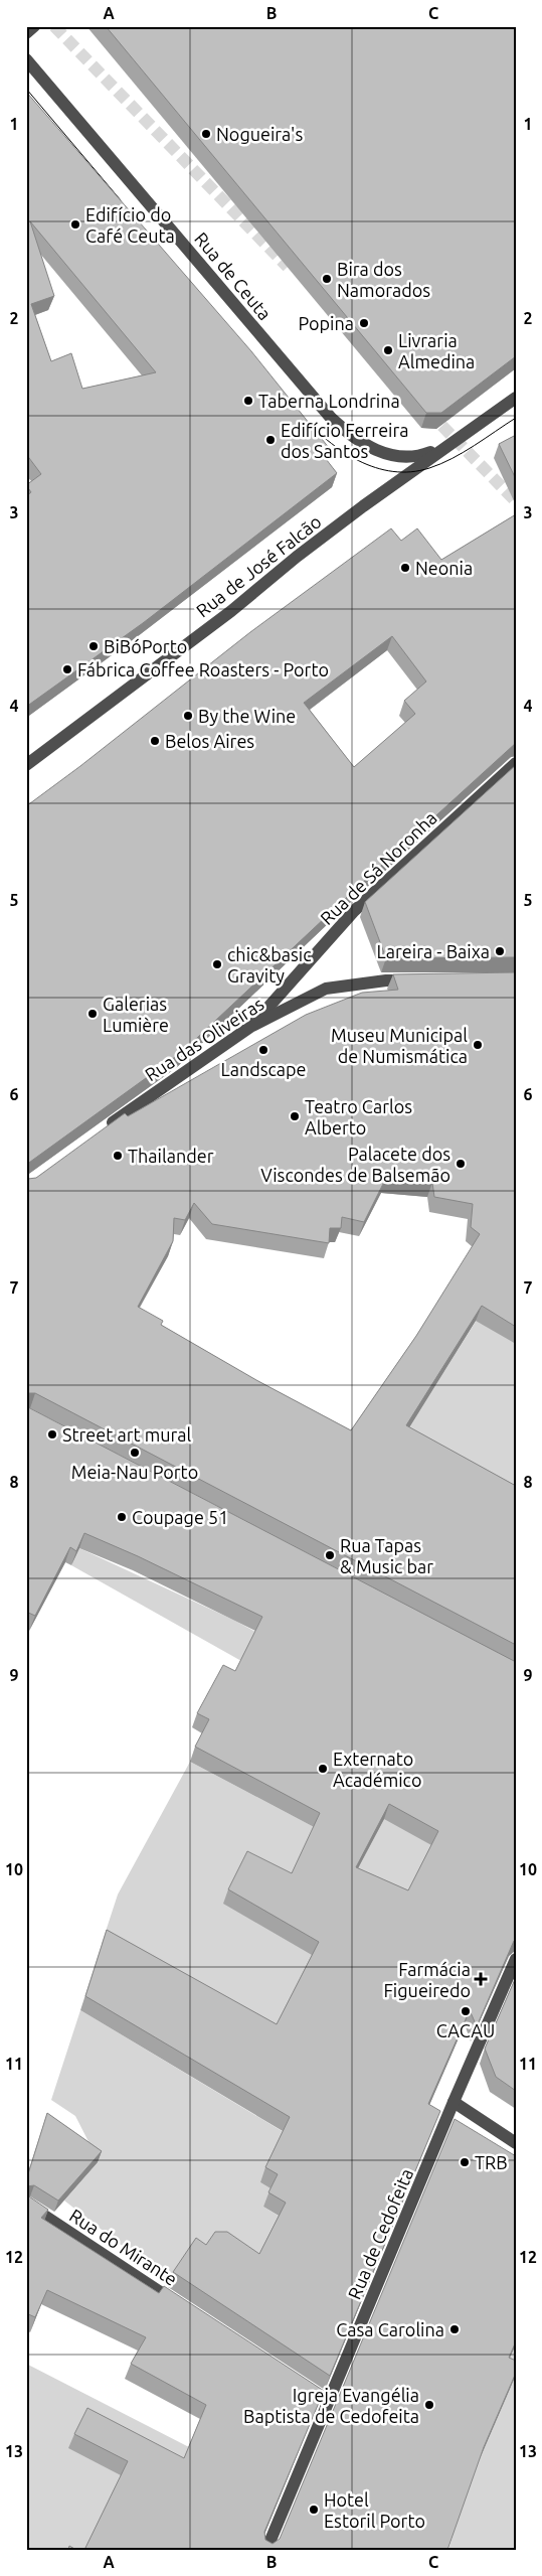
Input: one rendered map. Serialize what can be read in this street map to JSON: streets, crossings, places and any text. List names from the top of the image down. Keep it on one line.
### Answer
{"streets":{"street":["Rua de Ceuta","Rua de José Falcão","Rua de Sá Noronha","Rua das Oliveiras","Rua de Cedofeita","Rua do Mirante"]},"crossings":[["Rua de Ceuta","Rua de José Falcão"],["Rua de Sá Noronha","Rua das Oliveiras"]],"places":{"other":["Nogueira's","Edifício do Café Ceuta","Bira dos Namorados","Popina","Livraria Almedina","Taberna Londrina","Edifício Ferreira dos Santos","Neonia","BiBóPorto","Fábrica Coffee Roasters - Porto","By the Wine","Belos Aires","Lareira - Baixa","chic&basic Gravity","Galerias Lumière","Museu Municipal de Numismática","Landscape","Teatro Carlos Alberto","Thailander","Palacete dos Viscondes de Balsemão","Street art mural","Meia-Nau Porto","Coupage 51","Rua Tapas & Music bar","Externato Académico","CACAU","TRB","Casa Carolina","Igreja Evangélia Baptista de Cedofeita","Hotel Estoril Porto"],"health":["Farmácia Figueiredo"]},"grid":{"columns":["A","B","C"],"rows":["1","2","3","4","5","6","7","8","9","10","11","12","13"]}}
